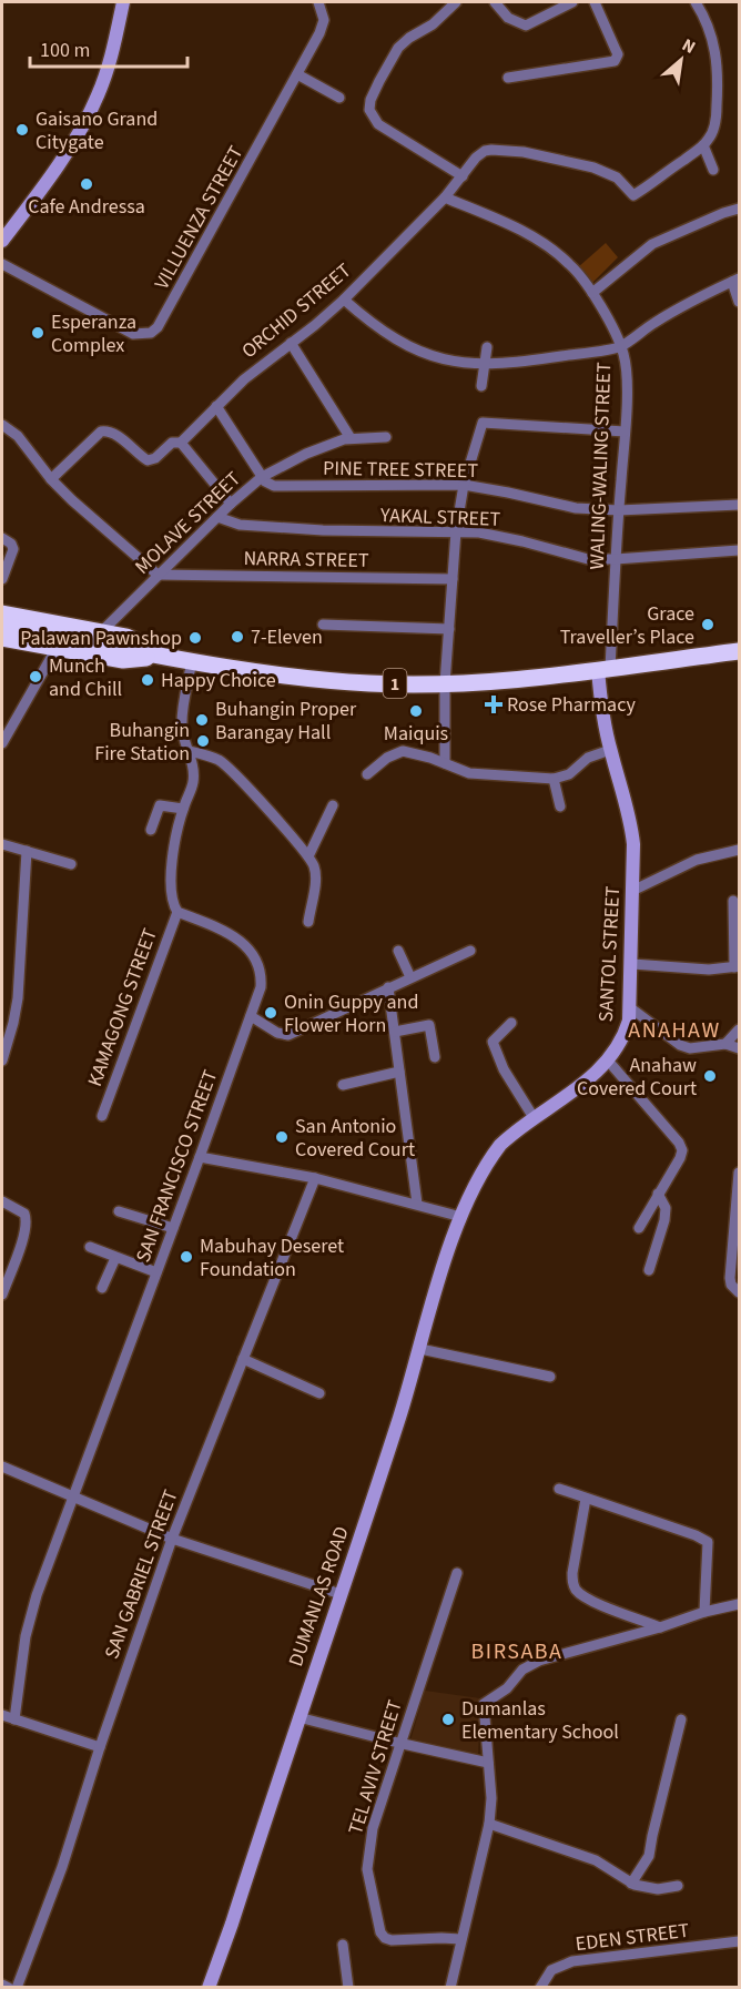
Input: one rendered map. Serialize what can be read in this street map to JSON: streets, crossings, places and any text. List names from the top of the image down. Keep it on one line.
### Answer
{"streets":{"highway":["1"],"main road":["SANTOL STREET","DUMANLAS ROAD"],"street":["VILLUENZA STREET","ORCHID STREET","WALING-WALING STREET","PINE TREE STREET","YAKAL STREET","MOLAVE STREET","NARRA STREET","KAMAGONG STREET","SAN FRANCISCO STREET","SAN GABRIEL STREET","TEL AVIV STREET","EDEN STREET"]},"crossings":[["ORCHID STREET","WALING-WALING STREET"],["WALING-WALING STREET","PINE TREE STREET"],["WALING-WALING STREET","YAKAL STREET"],["WALING-WALING STREET","1"],["WALING-WALING STREET","SANTOL STREET"],["PINE TREE STREET","MOLAVE STREET"],["YAKAL STREET","MOLAVE STREET"],["MOLAVE STREET","NARRA STREET"],["MOLAVE STREET","1"],["1","SANTOL STREET"],["SANTOL STREET","DUMANLAS ROAD"],["KAMAGONG STREET","SAN FRANCISCO STREET"]],"districts":["ANAHAW","BIRSABA"],"places":{"other":["Gaisano Grand Citygate","Cafe Andressa","Esperanza Complex","Grace Traveller’s Place","7-Eleven","Palawan Pawnshop","Munch and Chill","Happy Choice","Maiquis","Buhangin Proper Barangay Hall","Buhangin Fire Station","Onin Guppy and Flower Horn","Anahaw Covered Court","San Antonio Covered Court","Mabuhay Deseret Foundation","Dumanlas Elementary School"],"health":["Rose Pharmacy"]},"scale_bar":"100 m","north":"top right"}
